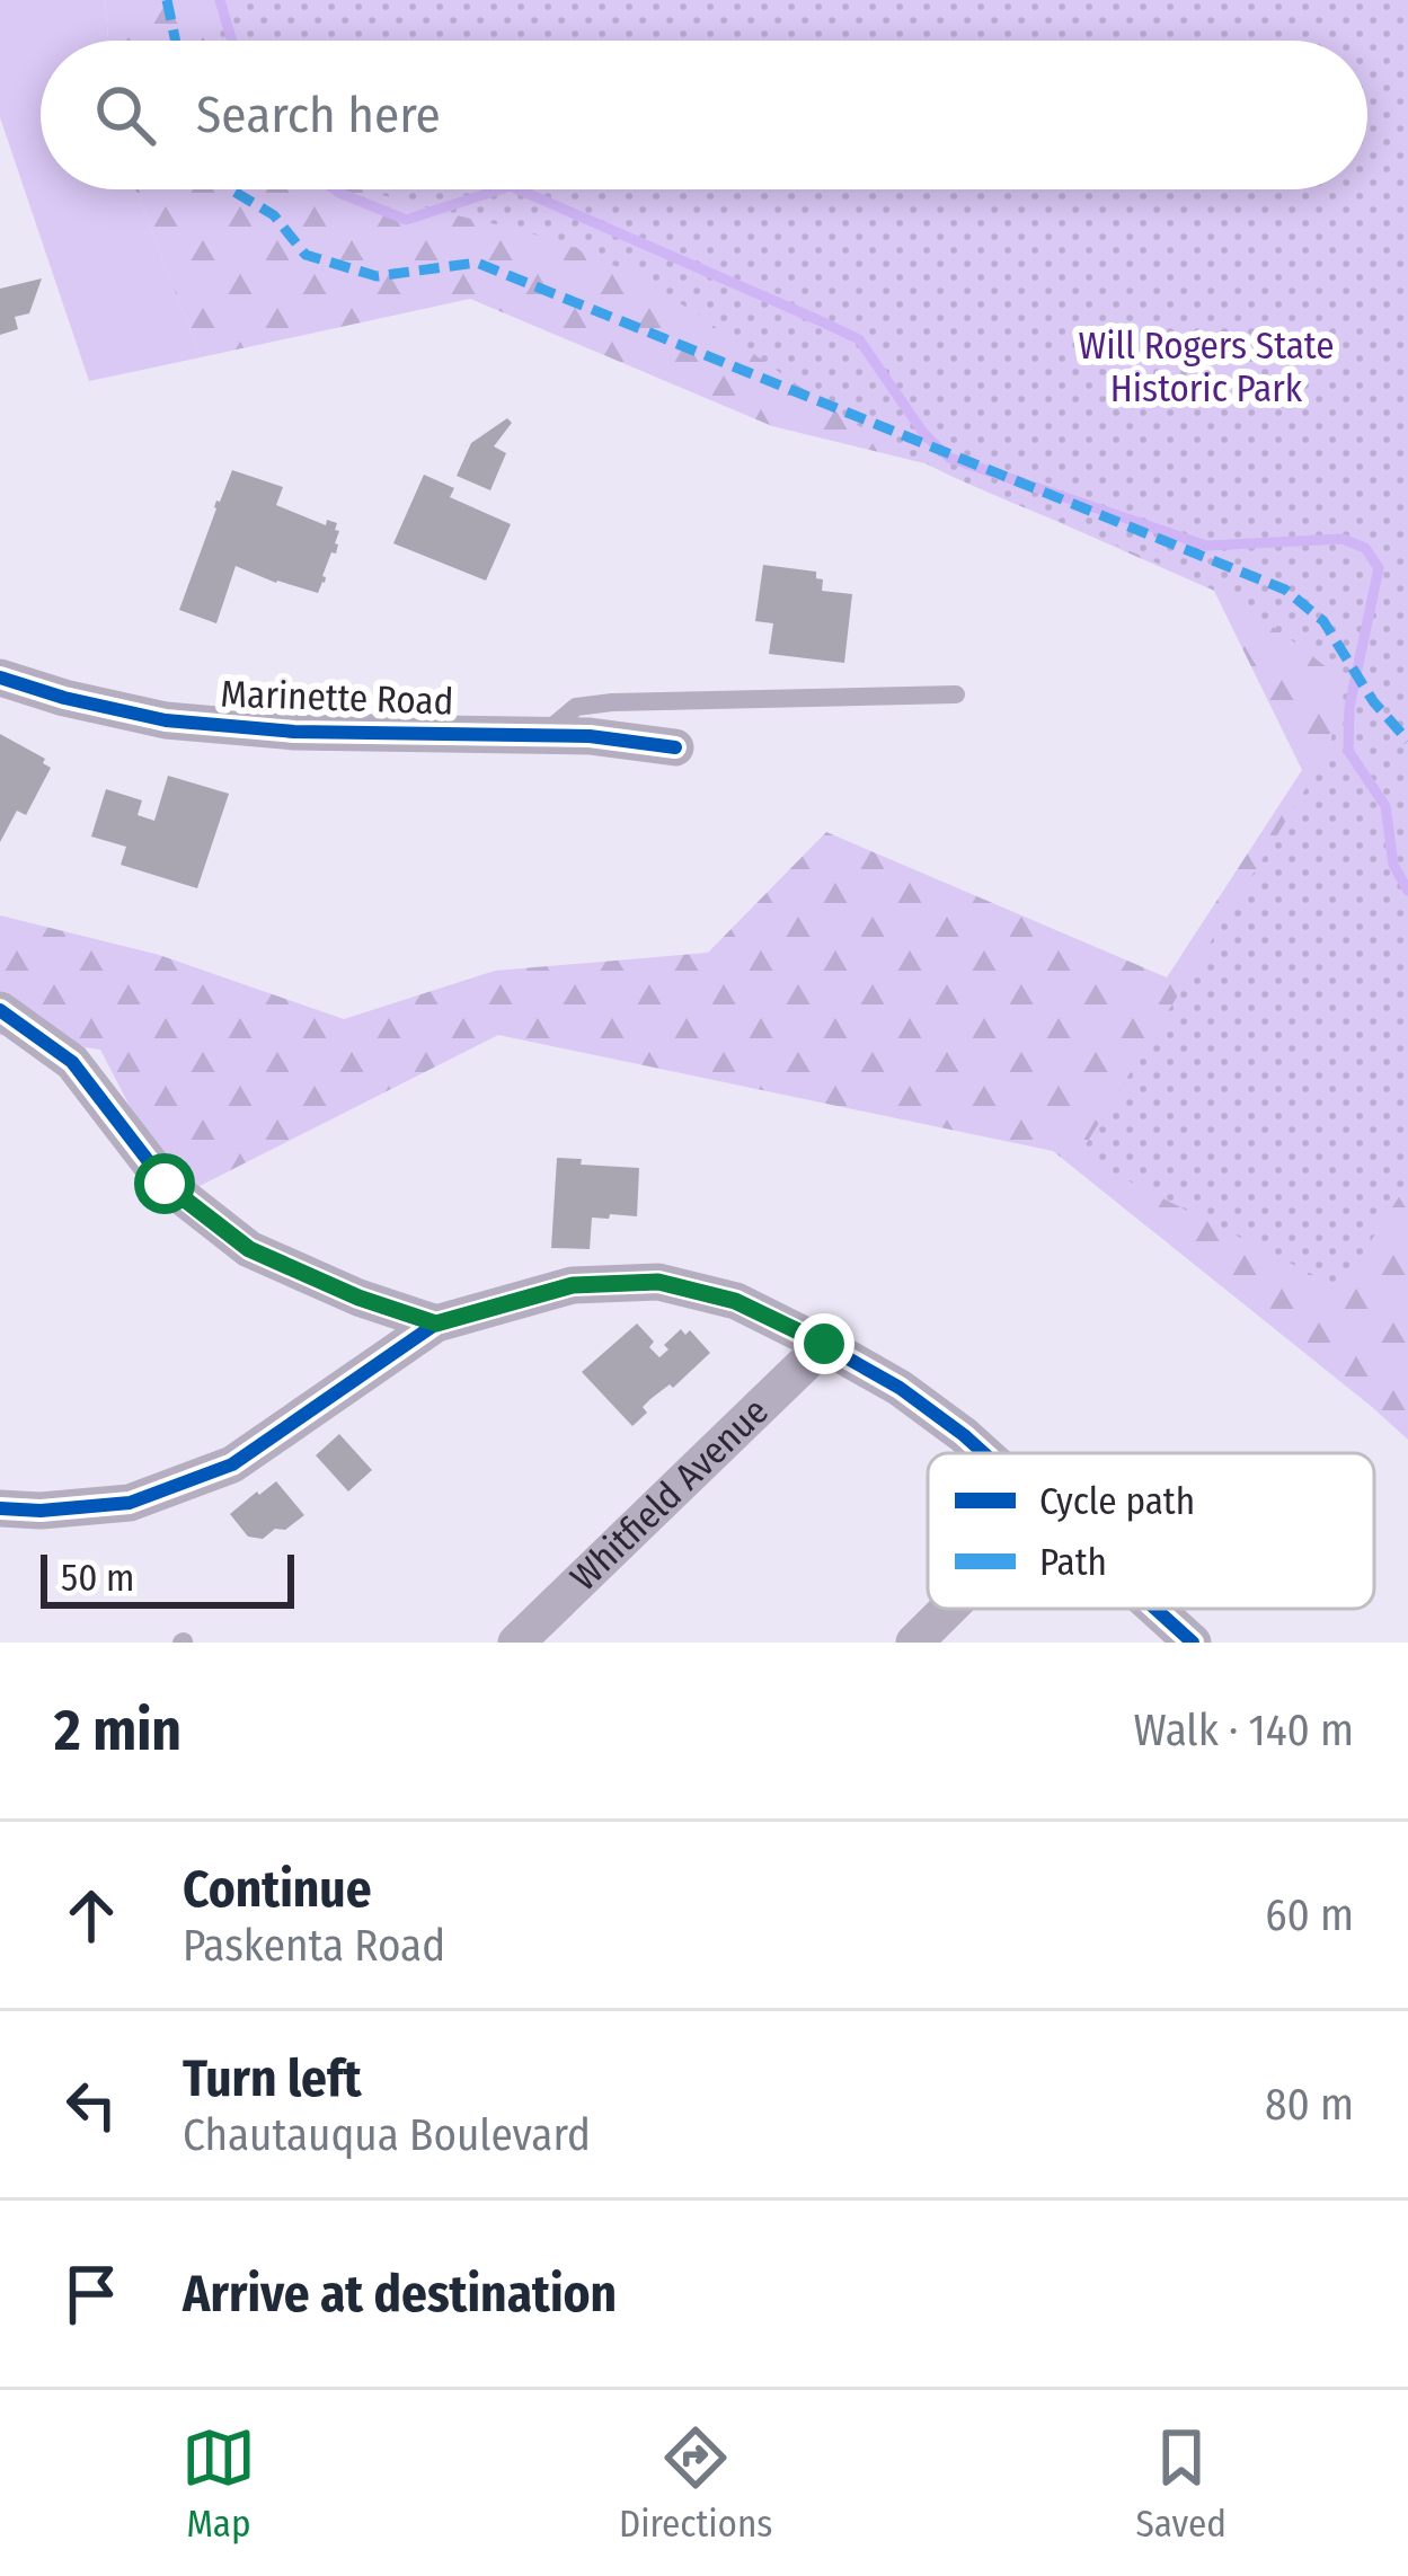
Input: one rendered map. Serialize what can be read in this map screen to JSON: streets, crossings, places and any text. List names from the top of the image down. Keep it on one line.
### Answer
{"streets":{"street":["Marinette Road","Whitfield Avenue"]},"parks":["Will Rogers State Historic Park"],"legend":["Cycle path","Path"],"scale_bar":"50 m","page":{"search":"Search here","scale":"50 m","heading":["2 min","Walk · 140 m"],"list":[["Continue","Paskenta Road","60 m"],["Turn left","Chautauqua Boulevard","80 m"],"Arrive at destination"],"nav":["Map","Directions","Saved"]}}
